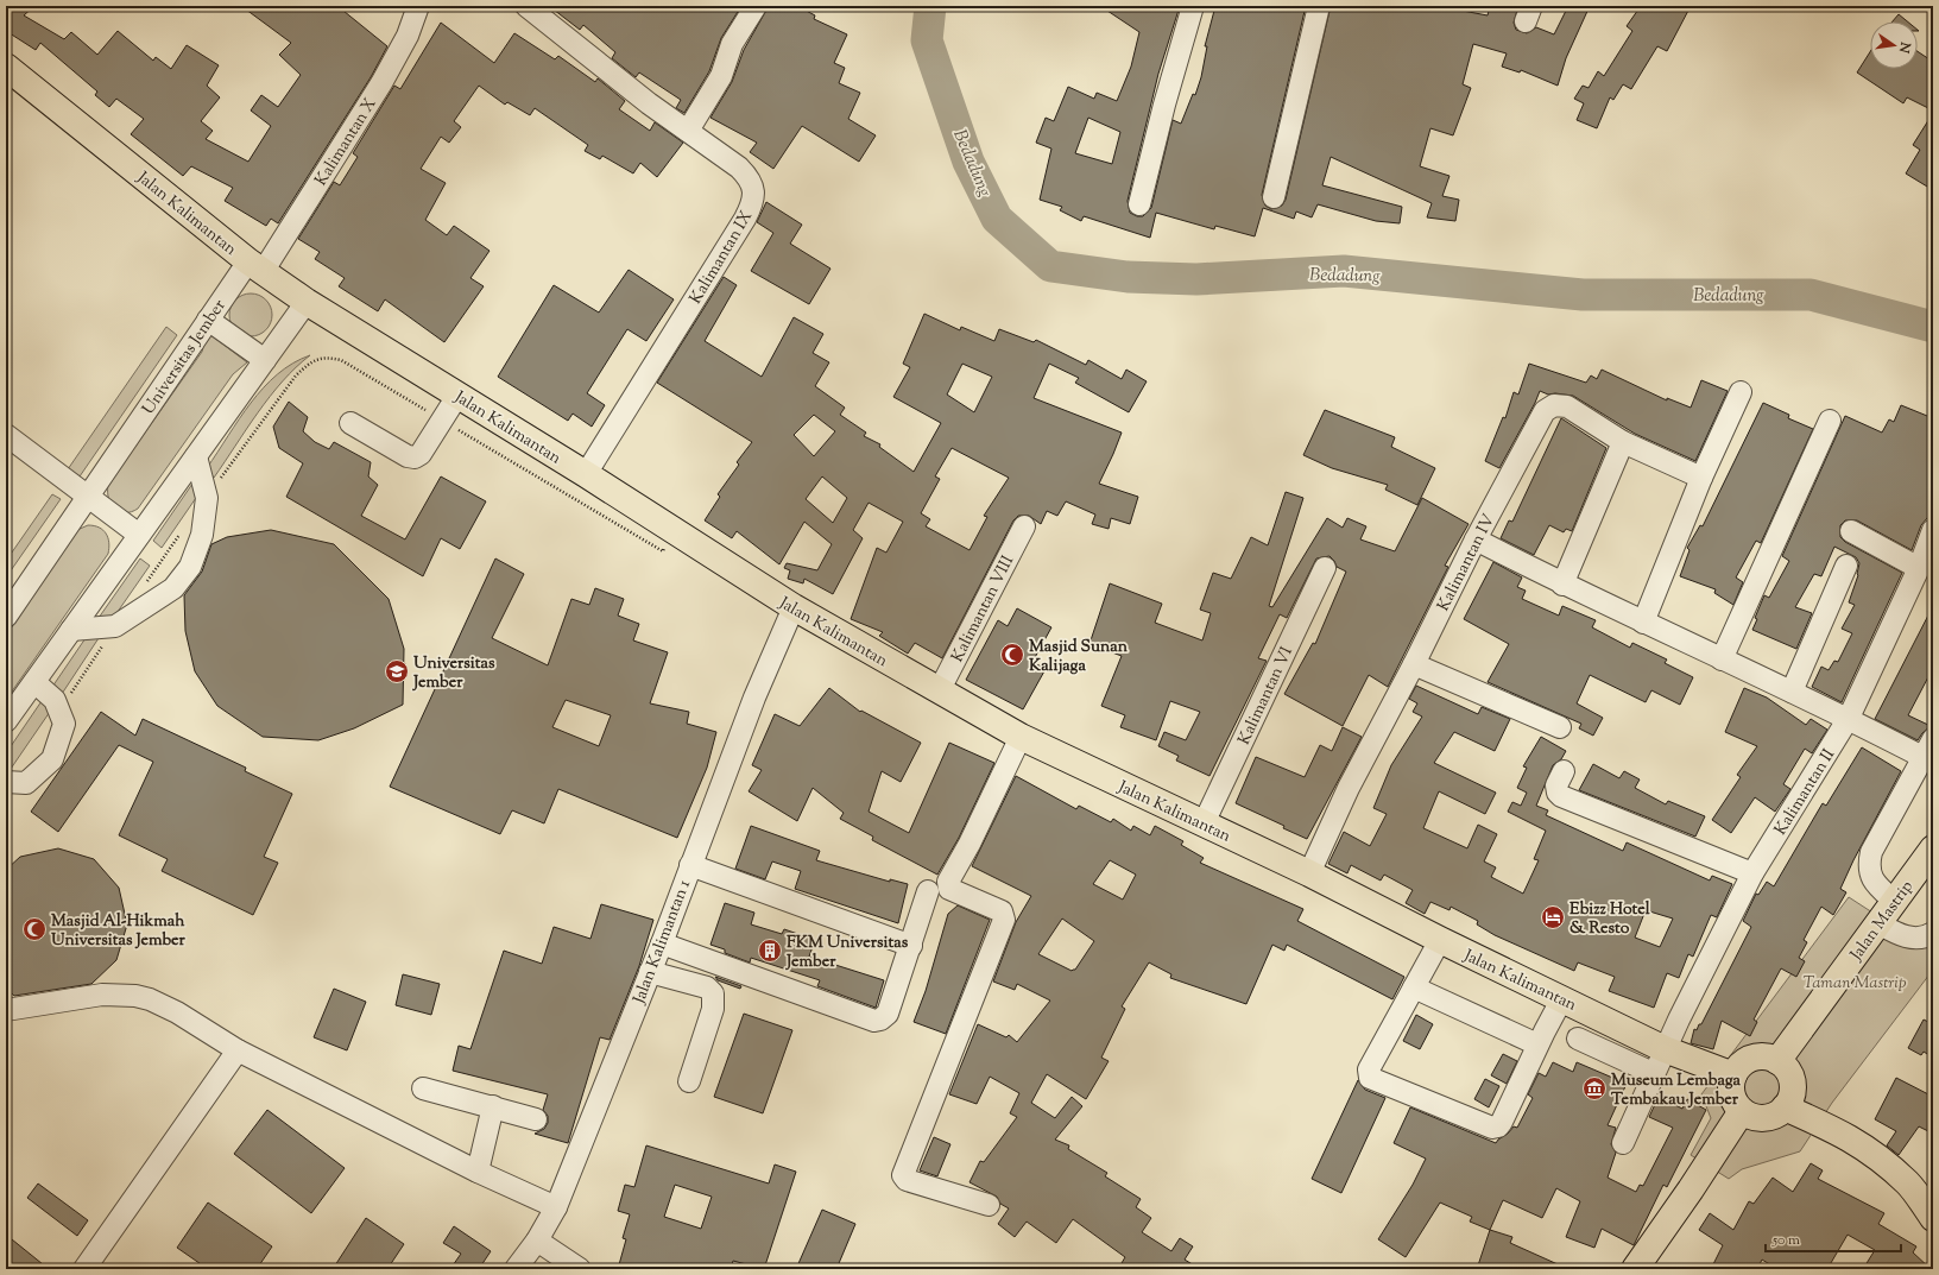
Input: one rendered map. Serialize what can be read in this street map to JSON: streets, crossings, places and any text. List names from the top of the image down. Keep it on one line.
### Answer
{"streets":{"main road":["Jalan Kalimantan","Jalan Mastrip"],"street":["Kalimantan X","Kalimantan IX","Universitas Jember","Kalimantan IV","Kalimantan VIII","Kalimantan VI","Kalimantan II","Jalan Kalimantan 1"]},"crossings":[["Kalimantan X","Jalan Kalimantan"],["Kalimantan X","Universitas Jember"],["Jalan Kalimantan","Kalimantan IX"],["Jalan Kalimantan","Universitas Jember"],["Jalan Kalimantan","Kalimantan IV"],["Jalan Kalimantan","Kalimantan VIII"],["Jalan Kalimantan","Kalimantan VI"],["Jalan Kalimantan","Kalimantan II"],["Jalan Kalimantan","Jalan Mastrip"],["Jalan Kalimantan","Jalan Kalimantan 1"]],"water":["Bedadung"],"parks":["Taman Mastrip"],"places":{"mosque":["Masjid Sunan Kalijaga","Masjid Al-Hikmah Universitas Jember"],"school or university":["Universitas Jember"],"hotel":["Ebizz Hotel & Resto"],"building":["FKM Universitas Jember"],"museum":["Museum Lembaga Tembakau Jember"]},"scale_bar":"50 m","north":"right"}
